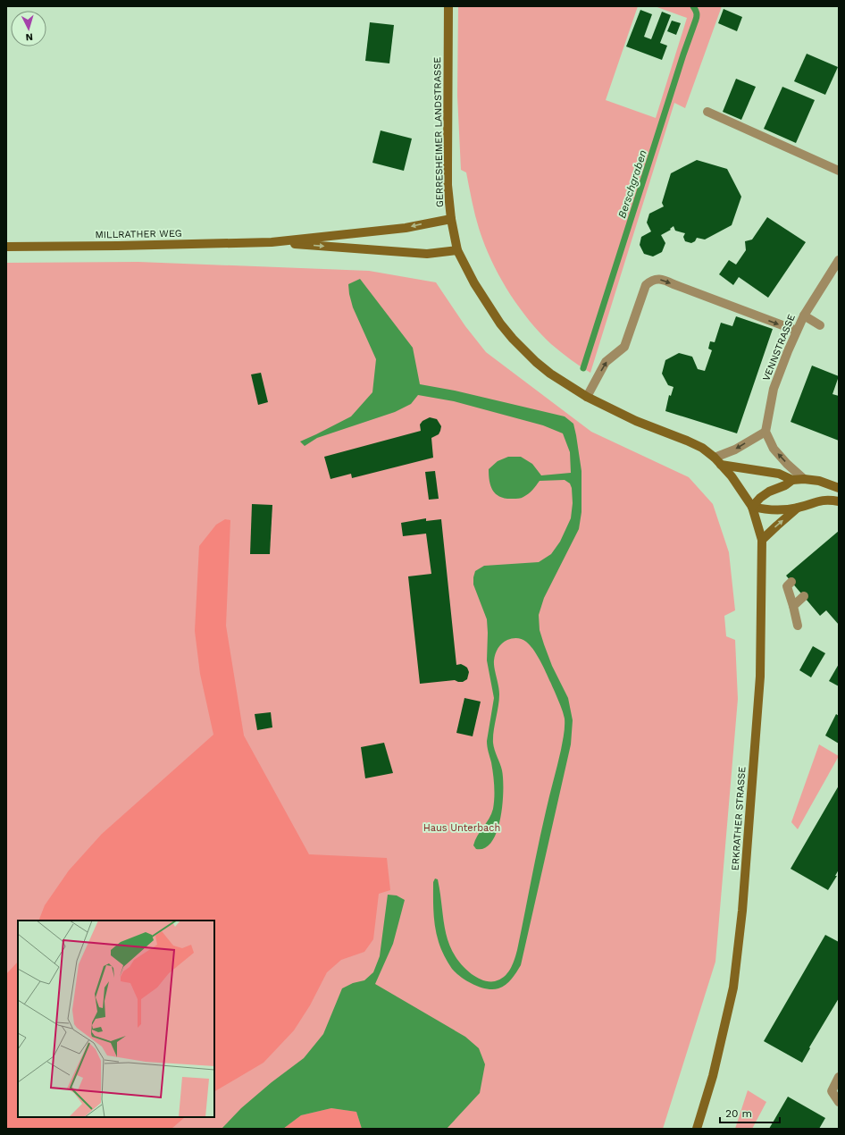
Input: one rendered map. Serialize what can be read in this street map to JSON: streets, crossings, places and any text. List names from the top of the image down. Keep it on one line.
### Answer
{"streets":{"main road":["GERRESHEIMER LANDSTRASSE","MILLRATHER WEG","ERKRATHER STRASSE"],"street":["VENNSTRASSE"]},"crossings":[["GERRESHEIMER LANDSTRASSE","MILLRATHER WEG"],["GERRESHEIMER LANDSTRASSE","ERKRATHER STRASSE"]],"water":["Berschgraben"],"parks":["Haus Unterbach"],"scale_bar":"20 m","north":"bottom"}
